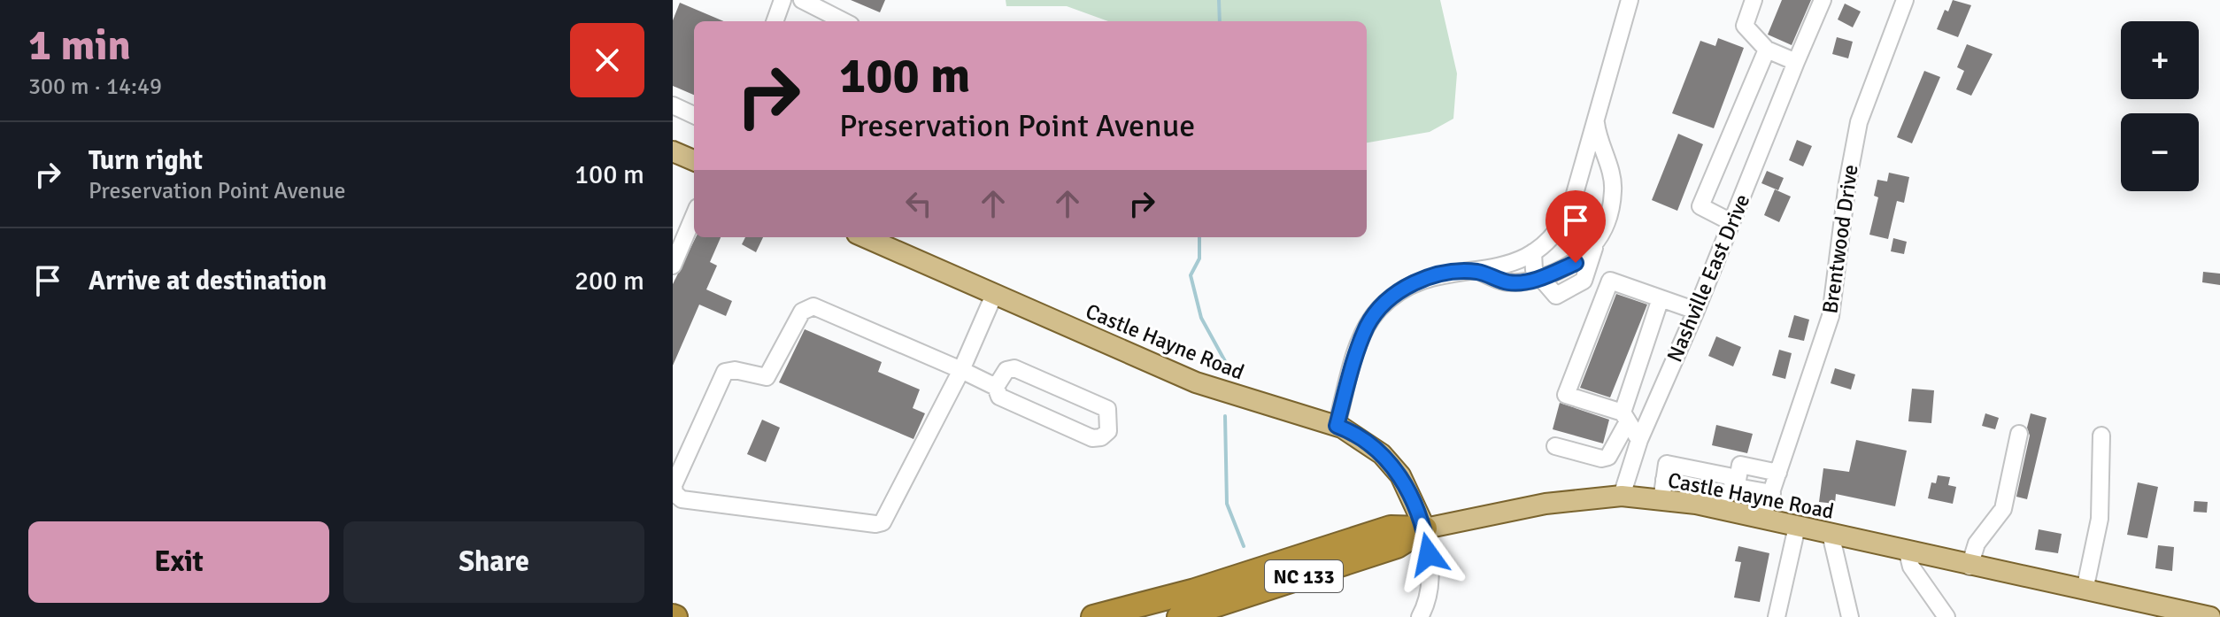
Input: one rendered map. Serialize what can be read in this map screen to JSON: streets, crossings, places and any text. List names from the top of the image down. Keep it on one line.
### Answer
{"streets":{"highway":["NC 133"],"main road":["Castle Hayne Road"],"street":["Brentwood Drive","Nashville East Drive"]},"crossings":[["Brentwood Drive","Castle Hayne Road"],["Nashville East Drive","Castle Hayne Road"],["Castle Hayne Road","NC 133"]],"page":{"heading":["1 min","300 m · 14:49"],"map_buttons":["+","−"],"turn":["100 m","Preservation Point Avenue"],"list":[{"name":"Turn right","note":"Preservation Point Avenue","value":"100 m"},{"name":"Arrive at destination","value":"200 m"}],"buttons":["Exit","Share"]}}
